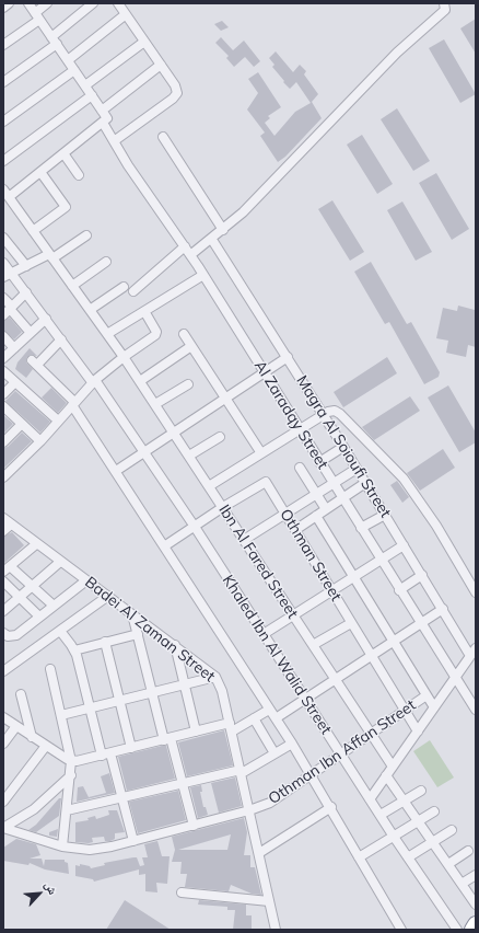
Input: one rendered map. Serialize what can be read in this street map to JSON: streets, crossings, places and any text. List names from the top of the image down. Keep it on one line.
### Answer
{"streets":{"street":["Al Zaradqy Street","Magra Al Soioufi Street","Othman Street","Ibn Al Fared Street","Badei Al Zaman Street","Khaled Ibn Al Walid Street","Othman Ibn Affan Street"]},"crossings":[["Othman Street","Ibn Al Fared Street"],["Othman Street","Khaled Ibn Al Walid Street"],["Othman Street","Othman Ibn Affan Street"],["Ibn Al Fared Street","Othman Ibn Affan Street"],["Badei Al Zaman Street","Othman Ibn Affan Street"],["Khaled Ibn Al Walid Street","Othman Ibn Affan Street"]],"north":"top right"}
